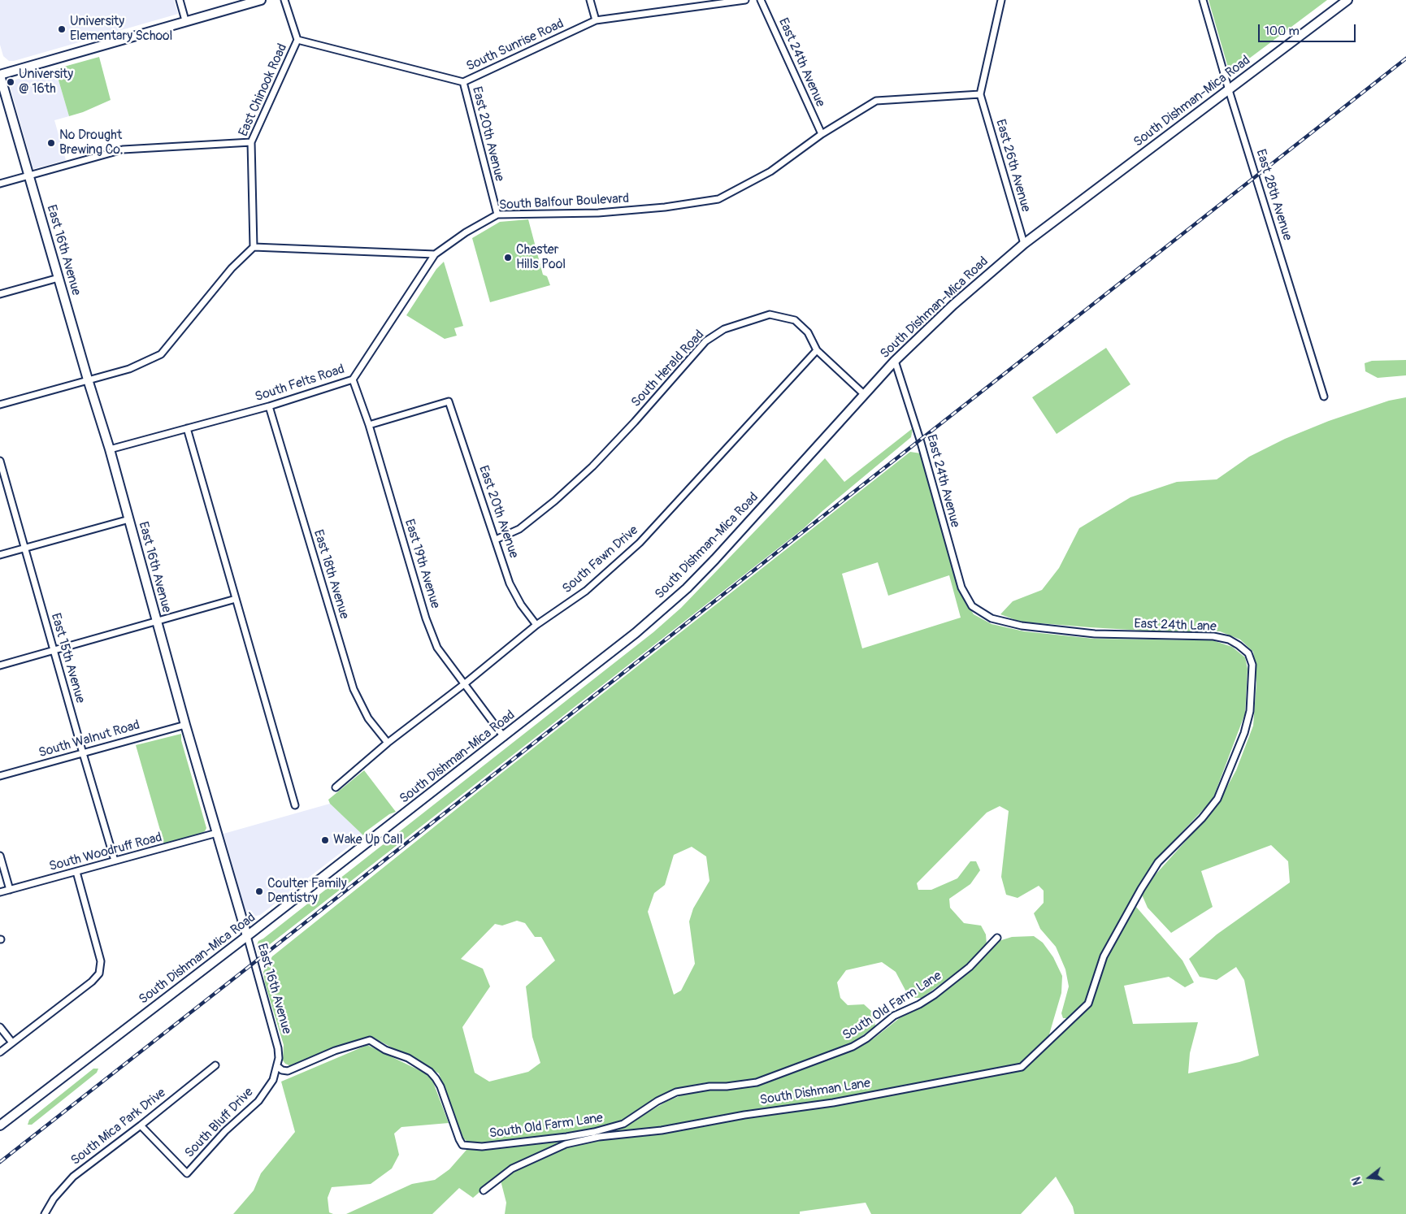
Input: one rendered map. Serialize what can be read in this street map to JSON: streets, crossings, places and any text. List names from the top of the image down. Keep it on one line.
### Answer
{"streets":{"main road":["South Dishman-Mica Road","East 16th Avenue"],"street":["South Sunrise Road","East 24th Avenue","East Chinook Road","East 20th Avenue","East 26th Avenue","East 28th Avenue","South Balfour Boulevard","South Herald Road","South Felts Road","South Fawn Drive","East 19th Avenue","East 18th Avenue","East 24th Lane","East 15th Avenue","South Walnut Road","South Woodruff Road","South Old Farm Lane","South Dishman Lane","South Bluff Drive","South Mica Park Drive"]},"crossings":[["South Sunrise Road","East Chinook Road"],["South Sunrise Road","East 20th Avenue"],["East 24th Avenue","South Dishman-Mica Road"],["East 24th Avenue","South Balfour Boulevard"],["East 24th Avenue","East 24th Lane"],["South Dishman-Mica Road","East 26th Avenue"],["South Dishman-Mica Road","East 28th Avenue"],["South Dishman-Mica Road","East 16th Avenue"],["South Dishman-Mica Road","South Herald Road"],["South Dishman-Mica Road","East 19th Avenue"],["East 20th Avenue","South Balfour Boulevard"],["East 20th Avenue","South Herald Road"],["East 20th Avenue","South Fawn Drive"],["East 20th Avenue","East 19th Avenue"],["East 26th Avenue","South Balfour Boulevard"],["South Balfour Boulevard","South Felts Road"],["East 16th Avenue","South Felts Road"],["East 16th Avenue","South Walnut Road"],["East 16th Avenue","South Woodruff Road"],["East 16th Avenue","South Old Farm Lane"],["East 16th Avenue","South Bluff Drive"],["South Herald Road","South Fawn Drive"],["South Felts Road","East 19th Avenue"],["South Felts Road","East 18th Avenue"],["South Fawn Drive","East 19th Avenue"],["South Fawn Drive","East 18th Avenue"],["East 24th Lane","South Dishman Lane"],["East 15th Avenue","South Walnut Road"],["East 15th Avenue","South Woodruff Road"],["South Old Farm Lane","South Bluff Drive"],["South Bluff Drive","South Mica Park Drive"]],"places":["University Elementary School","University @ 16th","No Drought Brewing Co.","Chester Hills Pool","Wake Up Call","Coulter Family Dentistry"],"scale_bar":"100 m","north":"left"}
